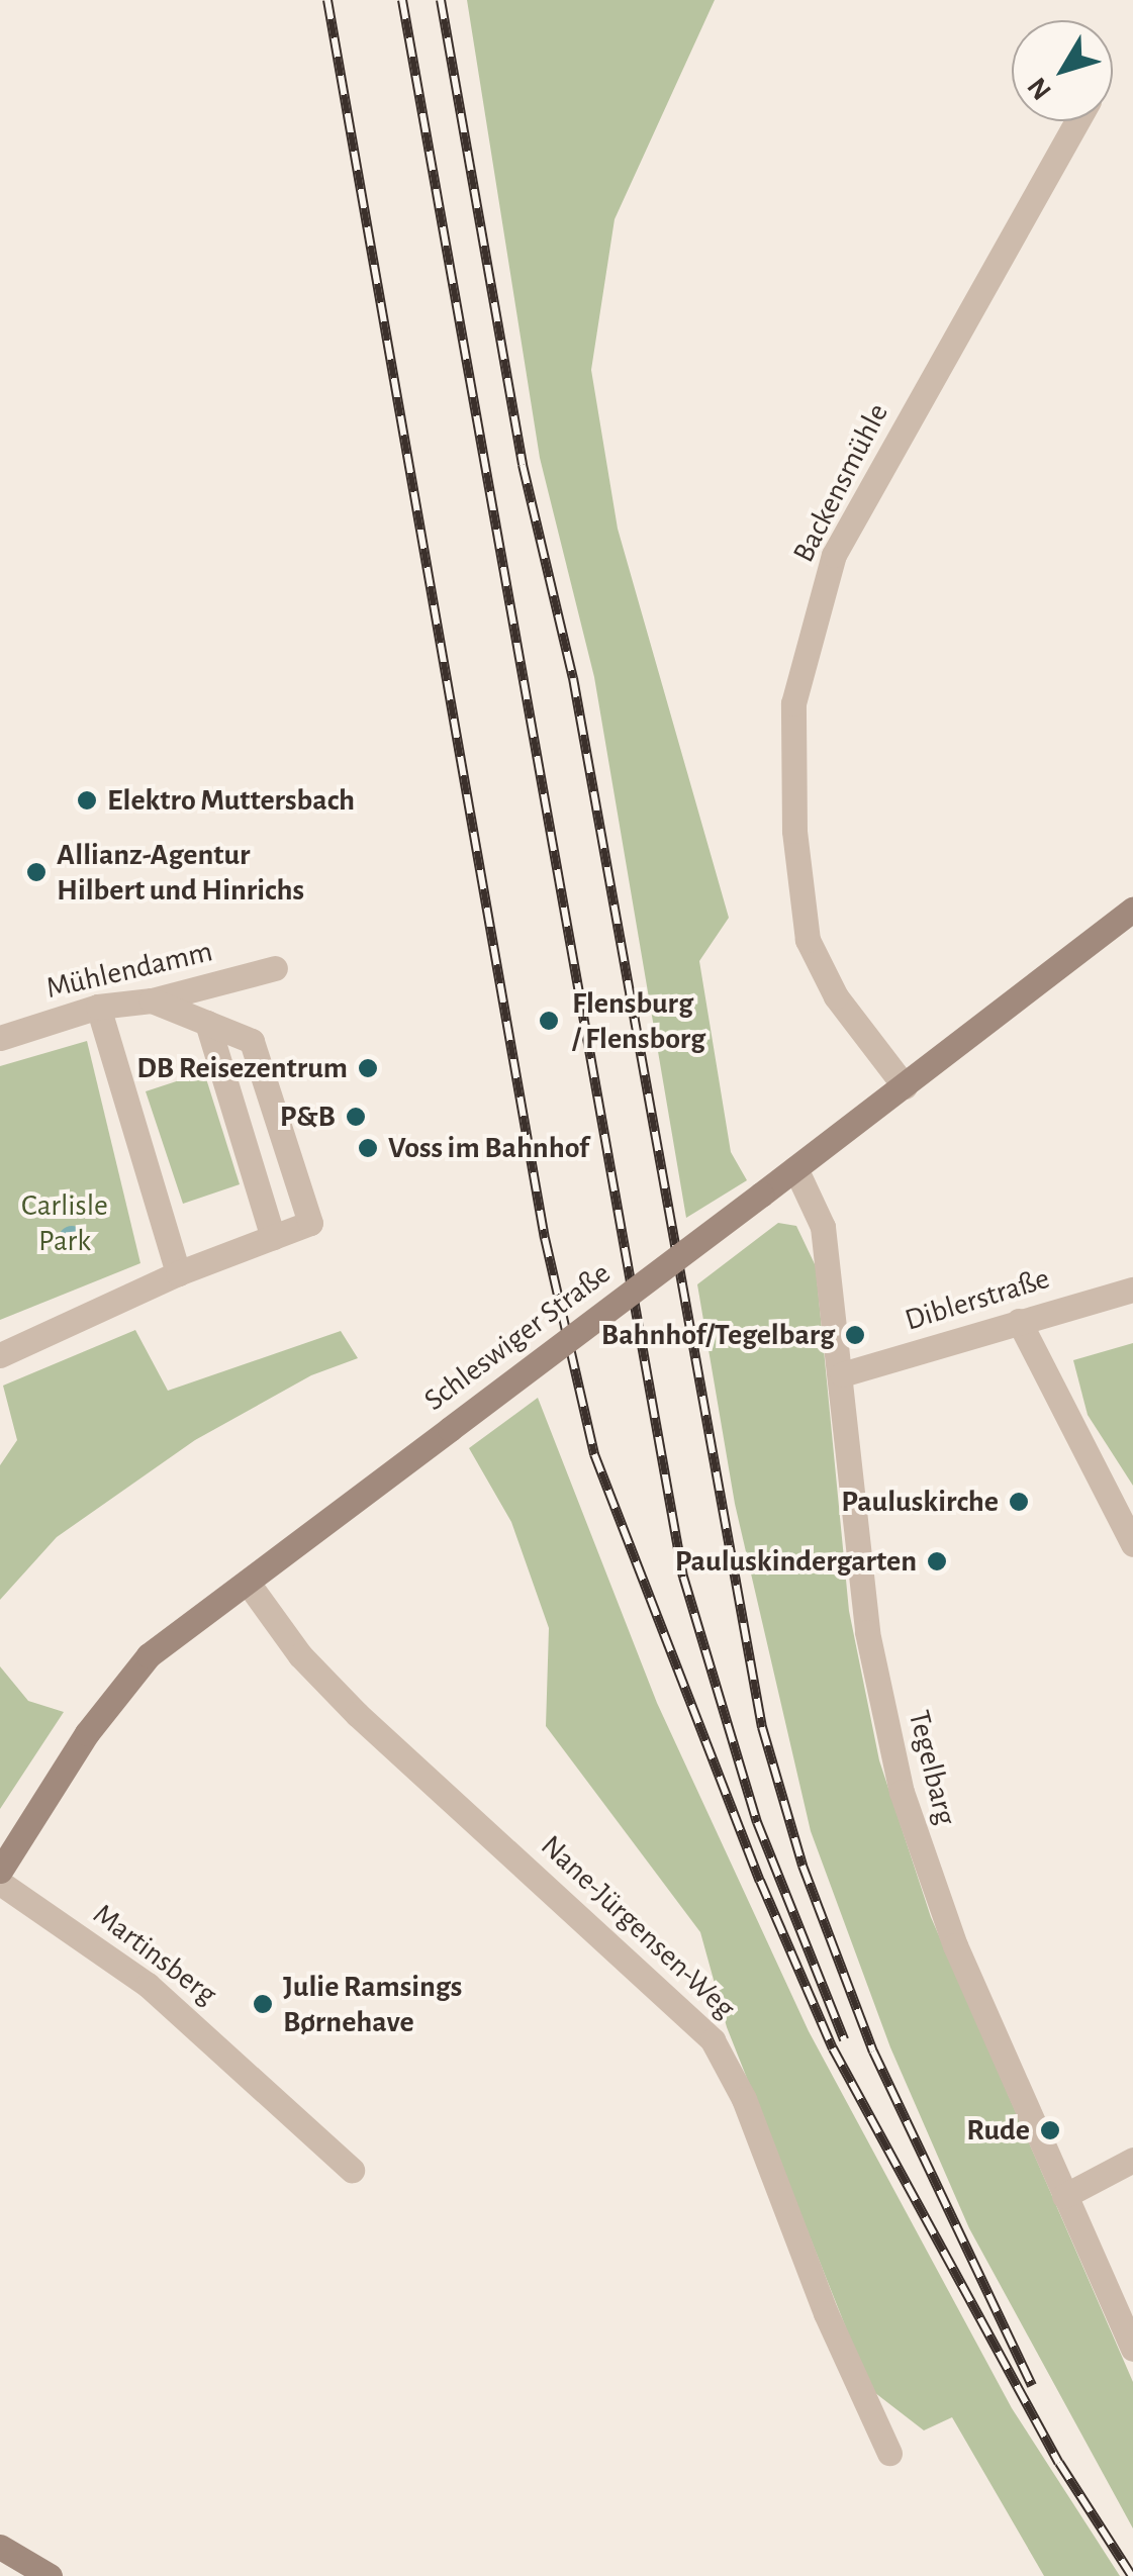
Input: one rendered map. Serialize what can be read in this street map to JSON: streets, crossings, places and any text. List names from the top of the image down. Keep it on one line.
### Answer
{"streets":{"main road":["Schleswiger Straße"],"street":["Backensmühle","Mühlendamm","Diblerstraße","Tegelbarg","Nane-Jürgensen-Weg","Martinsberg"]},"crossings":[["Backensmühle","Schleswiger Straße"],["Diblerstraße","Tegelbarg"],["Schleswiger Straße","Tegelbarg"],["Schleswiger Straße","Nane-Jürgensen-Weg"]],"parks":["Carlisle Park"],"places":["Elektro Muttersbach","Allianz-Agentur Hilbert und Hinrichs","Flensburg / Flensborg","DB Reisezentrum","P&B","Voss im Bahnhof","Bahnhof/Tegelbarg","Pauluskirche","Pauluskindergarten","Julie Ramsings Børnehave","Rude"],"north":"bottom left"}
